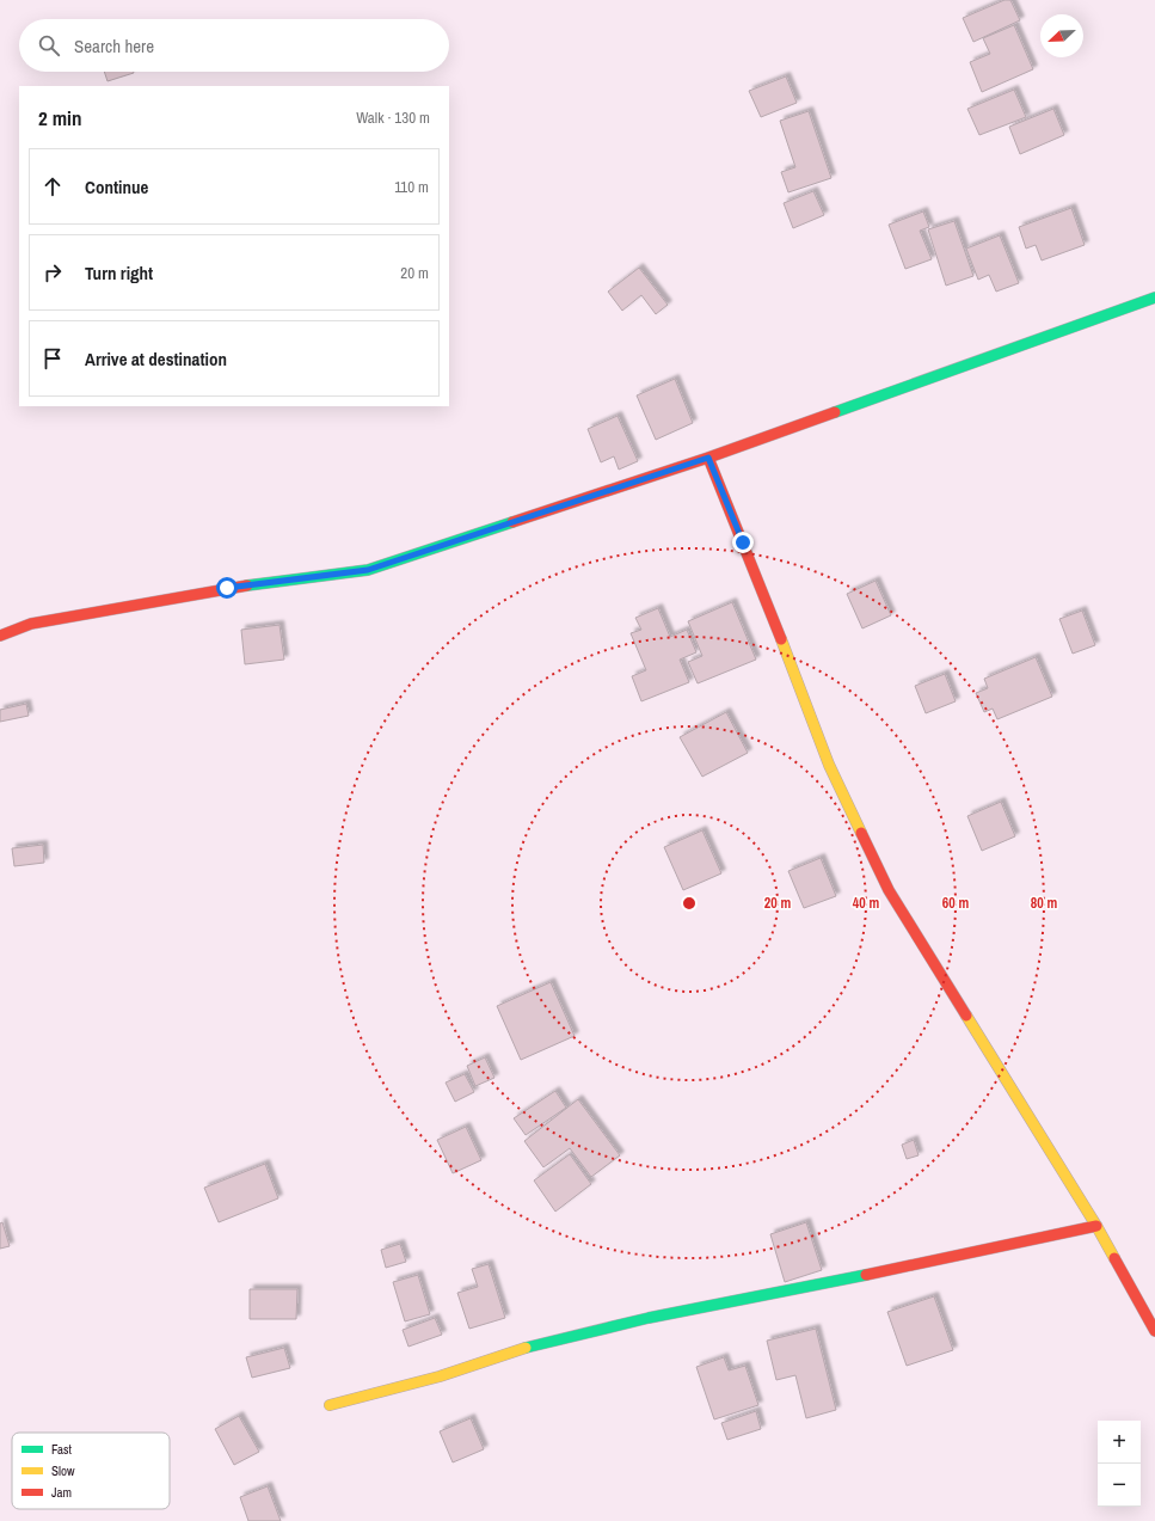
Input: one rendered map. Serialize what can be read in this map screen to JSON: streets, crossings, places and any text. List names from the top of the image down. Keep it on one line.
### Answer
{"legend":["Fast","Slow","Jam"],"north":"bottom left","page":{"search":"Search here","heading":["2 min","Walk · 130 m"],"list":[["Continue","110 m"],["Turn right","20 m"],"Arrive at destination"],"map_buttons":["+","−"]},"rings":["20 m","40 m","60 m","80 m"]}
